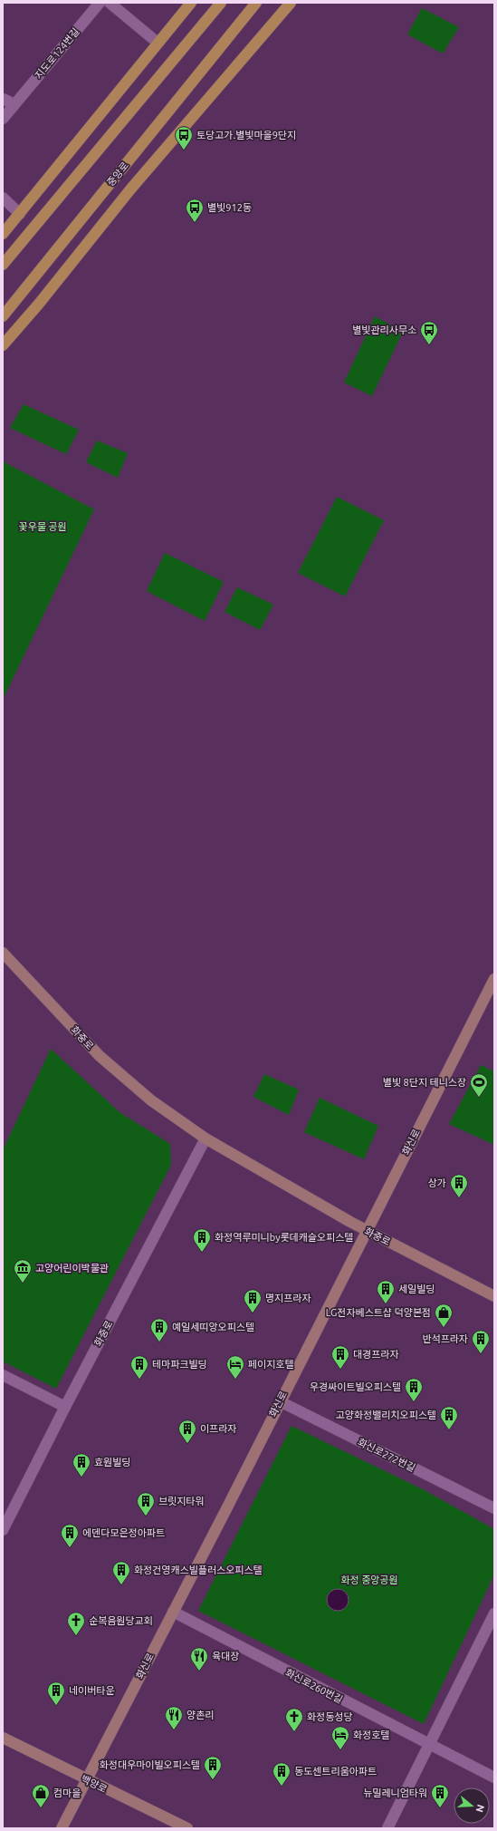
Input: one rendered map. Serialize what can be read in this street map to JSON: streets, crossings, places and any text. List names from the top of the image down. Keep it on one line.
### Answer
{"streets":{"main road":["중앙로","화중로","화신로","백양로"],"street":["지도로124번길","화신로272번길","화신로260번길"]},"crossings":[["화중로","화신로"],["화신로","화신로272번길"],["화신로","화신로260번길"],["화신로","백양로"]],"parks":["꽃우물 공원","화정 중앙공원"],"places":{"bus stop":["토당고가.별빛마을9단지","별빛912동","별빛관리사무소"],"sports":["별빛 8단지 테니스장"],"building":["상가","화정역루미니by롯데캐슬오피스텔","세일빌딩","명지프라자","예일세띠앙오피스텔","반석프라자","대경프라자","테마파크빌딩","우경싸이트빌오피스텔","고양화정밸리치오피스텔","이프라자","효원빌딩","브릿지타워","에덴다모은정아파트","화정건영캐스빌플러스오피스텔","네이버타운","화정대우마이빌오피스텔","동도센트리움아파트","뉴밀레니엄타워"],"museum":["고양어린이박물관"],"shop":["LG전자베스트샵 덕양본점","컴마을"],"hotel":["페이지호텔","화정호텔"],"church":["순복음원당교회","화정동성당"],"restaurant":["육대장","양촌리"]},"north":"right"}
